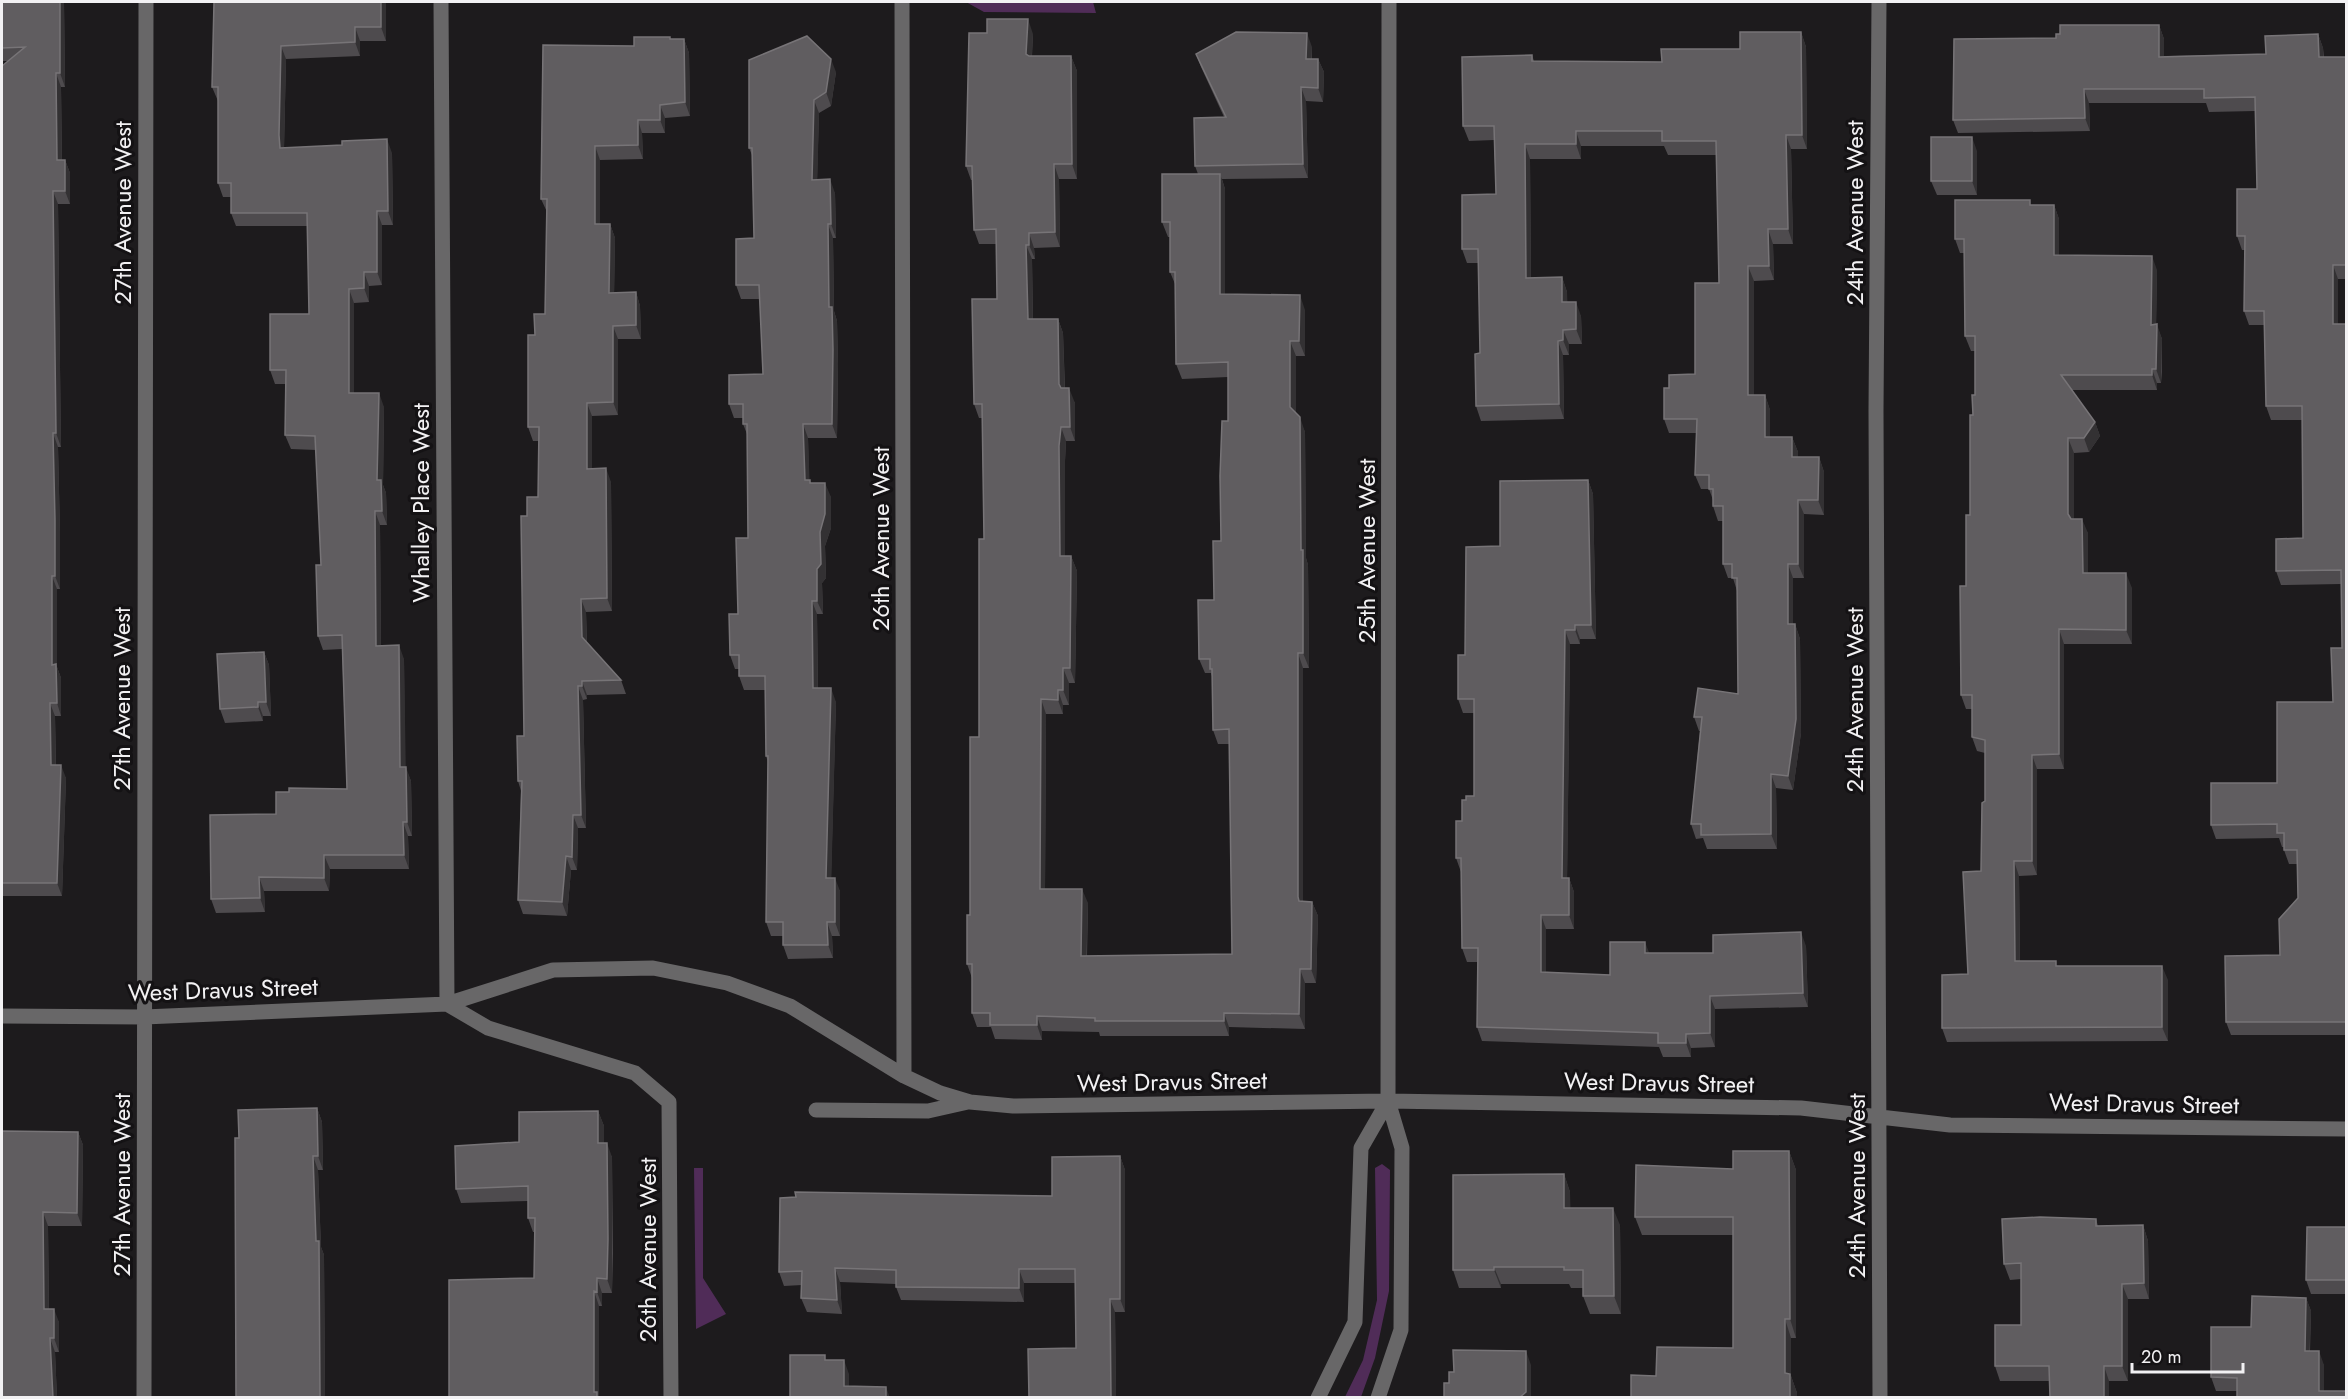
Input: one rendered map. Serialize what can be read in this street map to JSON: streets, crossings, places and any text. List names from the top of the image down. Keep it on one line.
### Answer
{"streets":{"street":["27th Avenue West","24th Avenue West","Whalley Place West","26th Avenue West","25th Avenue West","West Dravus Street"]},"crossings":[["27th Avenue West","West Dravus Street"],["24th Avenue West","West Dravus Street"],["Whalley Place West","26th Avenue West"],["Whalley Place West","West Dravus Street"],["26th Avenue West","West Dravus Street"],["25th Avenue West","West Dravus Street"]],"scale_bar":"20 m"}
